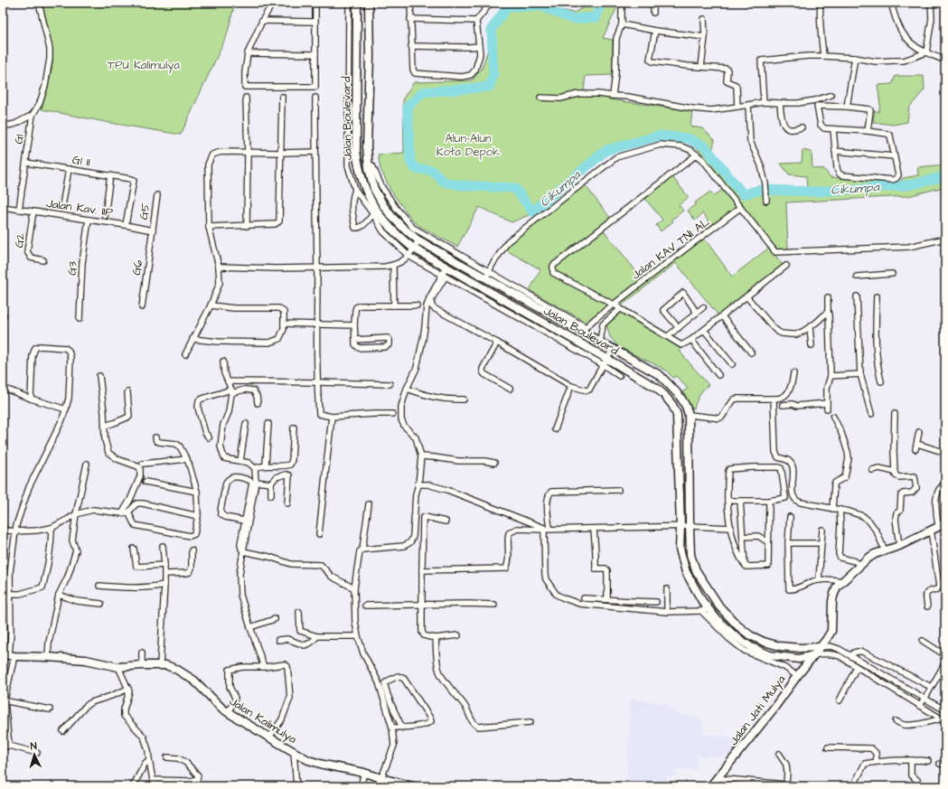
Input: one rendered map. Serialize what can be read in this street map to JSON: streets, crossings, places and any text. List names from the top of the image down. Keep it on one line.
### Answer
{"streets":{"main road":["Jalan Boulevard","Jalan Jati Mulya","Jalan Kalimulya"],"street":["G1","G1 II","Jalan Kav. IIP","G5","G2","Jalan KAV TNI AL","G6","G3"]},"crossings":[["Jalan Boulevard","Jalan KAV TNI AL"],["Jalan Boulevard","Jalan Jati Mulya"],["G1","G1 II"],["G1","Jalan Kav. IIP"],["G1 II","Jalan Kav. IIP"],["Jalan Kav. IIP","G5"],["Jalan Kav. IIP","G2"],["Jalan Kav. IIP","G6"],["Jalan Kav. IIP","G3"],["G5","G6"]],"water":["Cikumpa"],"parks":["TPU Kalimulya","Alun-Alun Kota Depok"],"north":"top"}
